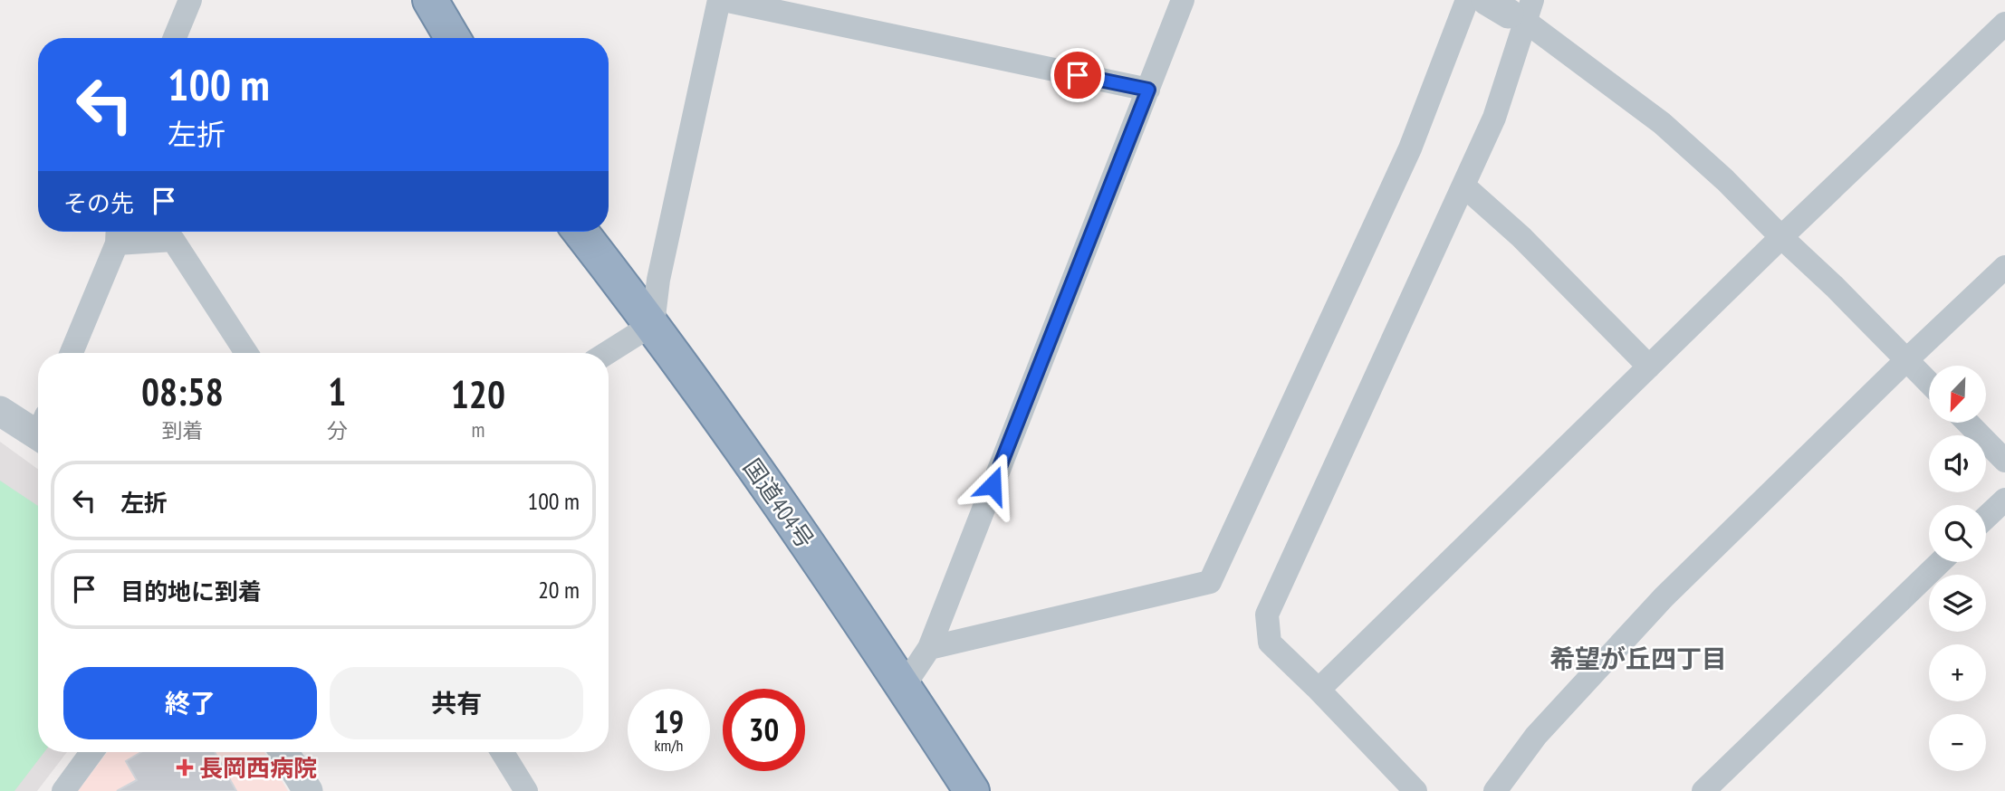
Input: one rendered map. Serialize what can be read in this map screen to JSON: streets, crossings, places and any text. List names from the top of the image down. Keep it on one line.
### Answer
{"streets":{"highway":["国道404号"]},"districts":["希望が丘四丁目"],"places":{"health":["長岡西病院"]},"north":"bottom left","page":{"turn":["100 m","左折"],"then":"その先","eta":["08:58","到着","1","分","120","m"],"map_buttons":["+","−"],"list":[{"name":"左折","value":"100 m"},{"name":"目的地に到着","value":"20 m"}],"buttons":["終了","共有"],"speed":"19 km/h","limit":"30"}}
